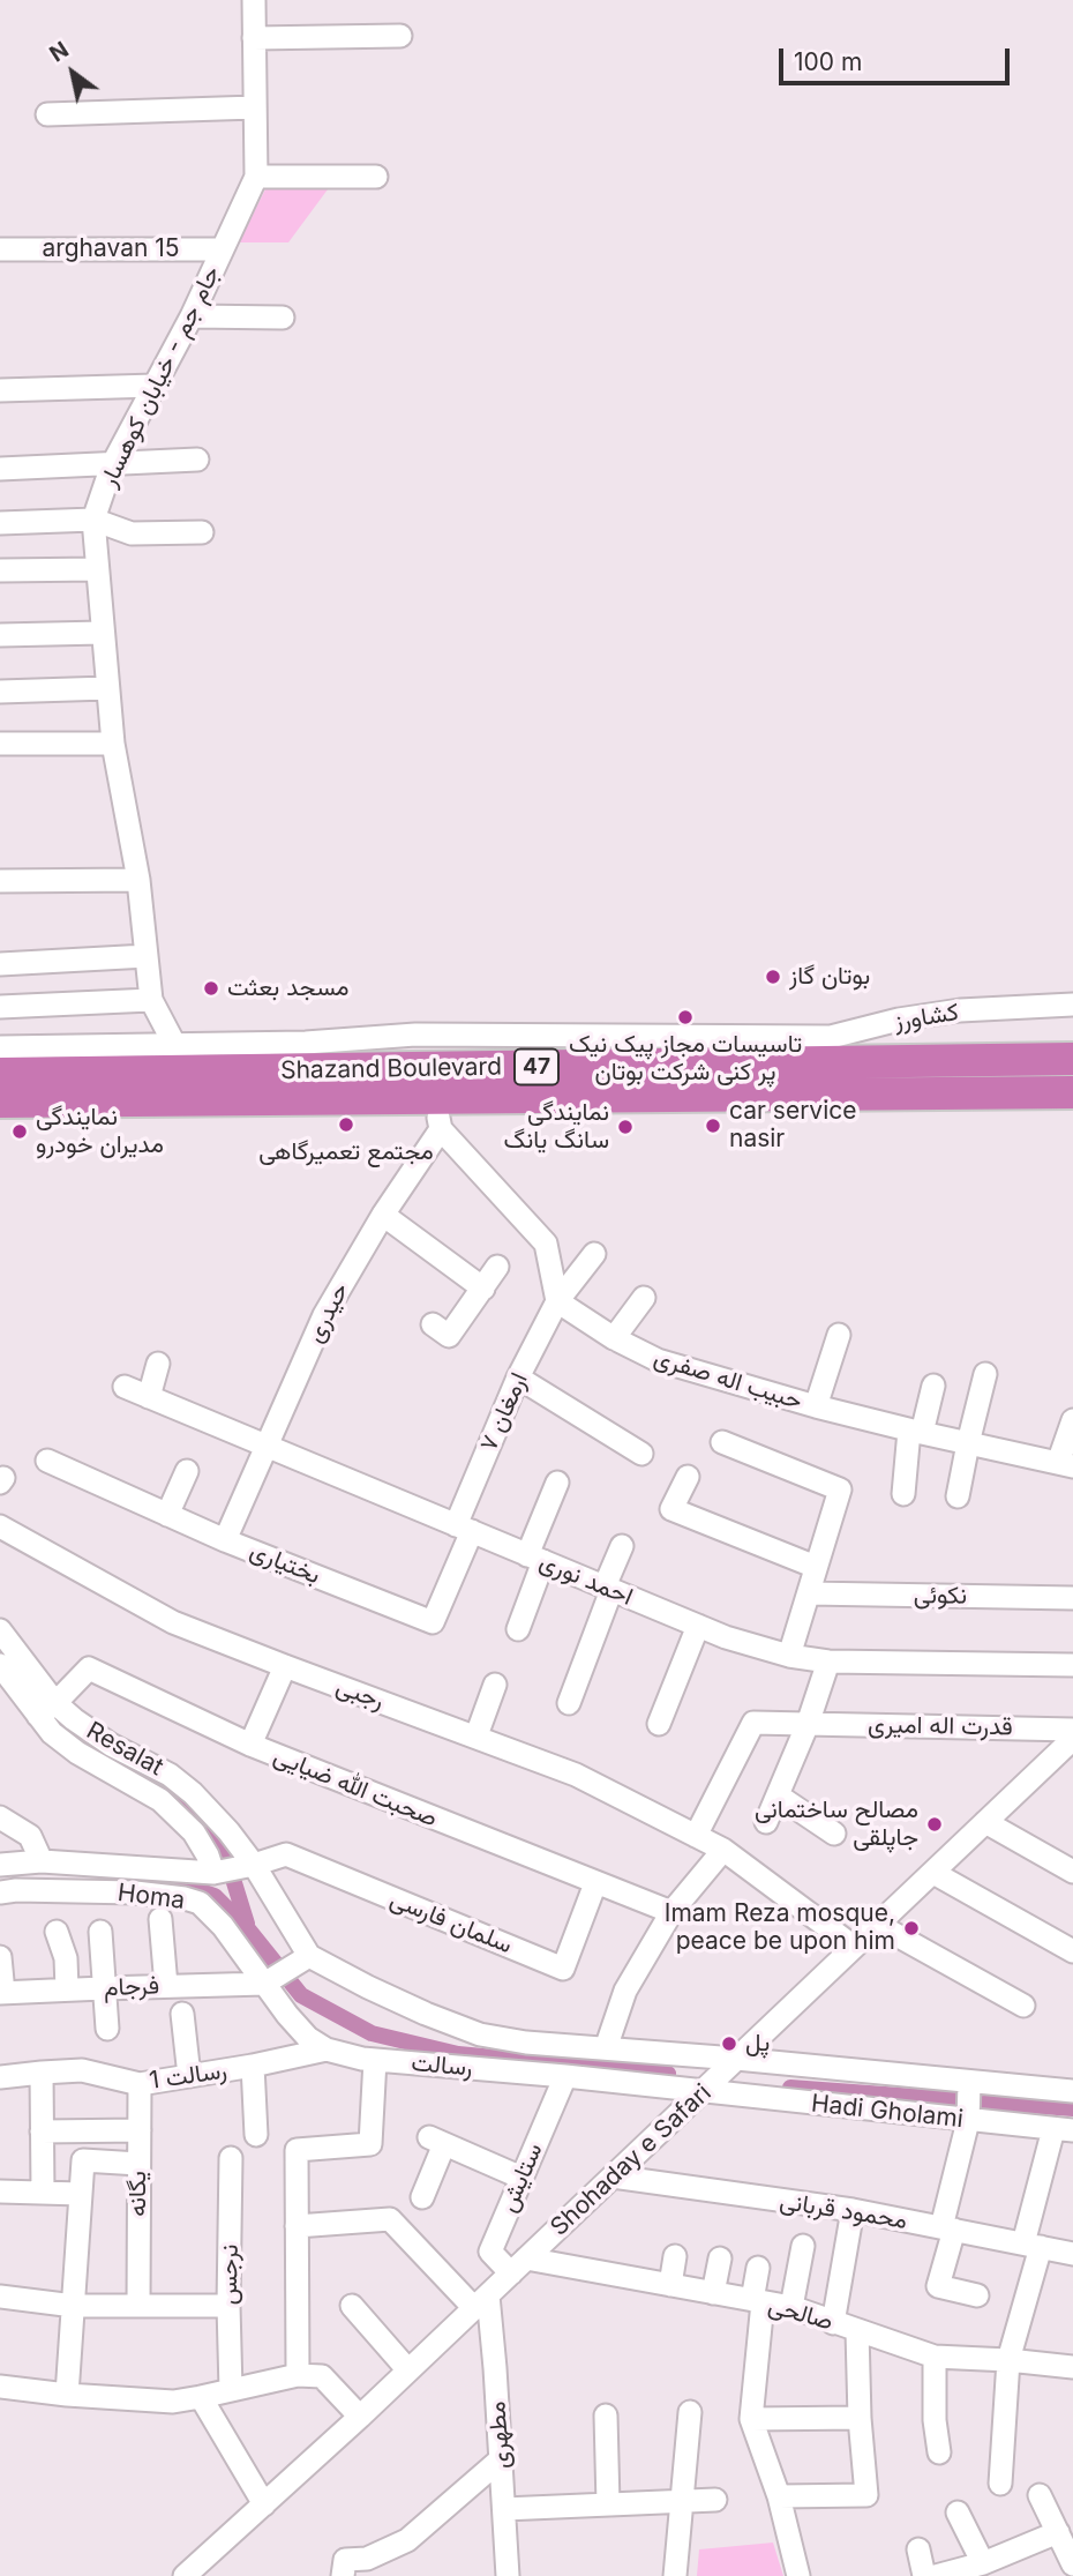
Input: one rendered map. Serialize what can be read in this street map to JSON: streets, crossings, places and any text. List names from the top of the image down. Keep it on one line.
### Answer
{"streets":{"highway":["47","Shazand Boulevard"],"street":["arghavan 15","جام جم - خیابان کوهسار","کشاورز","حیدری","حبیب اله صفری","ارمغان ۷","بختیاری","احمد نوری","نکوئی","رجبی","قدرت اله امیری","Resalat","صحبت الله ضیایی","Homa","سلمان فارسی","فرجام","رسالت","رسالت 1","Hadi Gholami","Shohaday e Safari","ستایش","یگانه","محمود قربانی","نرجس","صالحی","مطهری"]},"crossings":[["arghavan 15","جام جم - خیابان کوهسار"],["کشاورز","Shazand Boulevard"],["حیدری","بختیاری"],["حیدری","احمد نوری"],["حبیب اله صفری","ارمغان ۷"],["ارمغان ۷","بختیاری"],["ارمغان ۷","احمد نوری"],["بختیاری","احمد نوری"],["رجبی","قدرت اله امیری"],["رجبی","Shohaday e Safari"],["Resalat","صحبت الله ضیایی"],["Resalat","Homa"],["Resalat","سلمان فارسی"],["صحبت الله ضیایی","سلمان فارسی"],["Homa","سلمان فارسی"],["Homa","فرجام"],["رسالت","رسالت 1"],["رسالت","Hadi Gholami"],["رسالت","Shohaday e Safari"],["رسالت","ستایش"],["رسالت 1","یگانه"],["Hadi Gholami","Shohaday e Safari"],["Shohaday e Safari","ستایش"],["Shohaday e Safari","محمود قربانی"],["Shohaday e Safari","صالحی"],["Shohaday e Safari","مطهری"],["ستایش","صالحی"]],"places":["بوتان گاز","مسجد بعثت","تاسیسات مجاز پیک نیک پر کنی شرکت بوتان","مجتمع تعمیرگاهی","car service nasir","نمایندگی سانگ یانگ","نمایندگی مدیران خودرو","مصالح ساختمانی جاپلقی","Imam Reza mosque, peace be upon him","پل"],"scale_bar":"100 m","north":"top left"}
